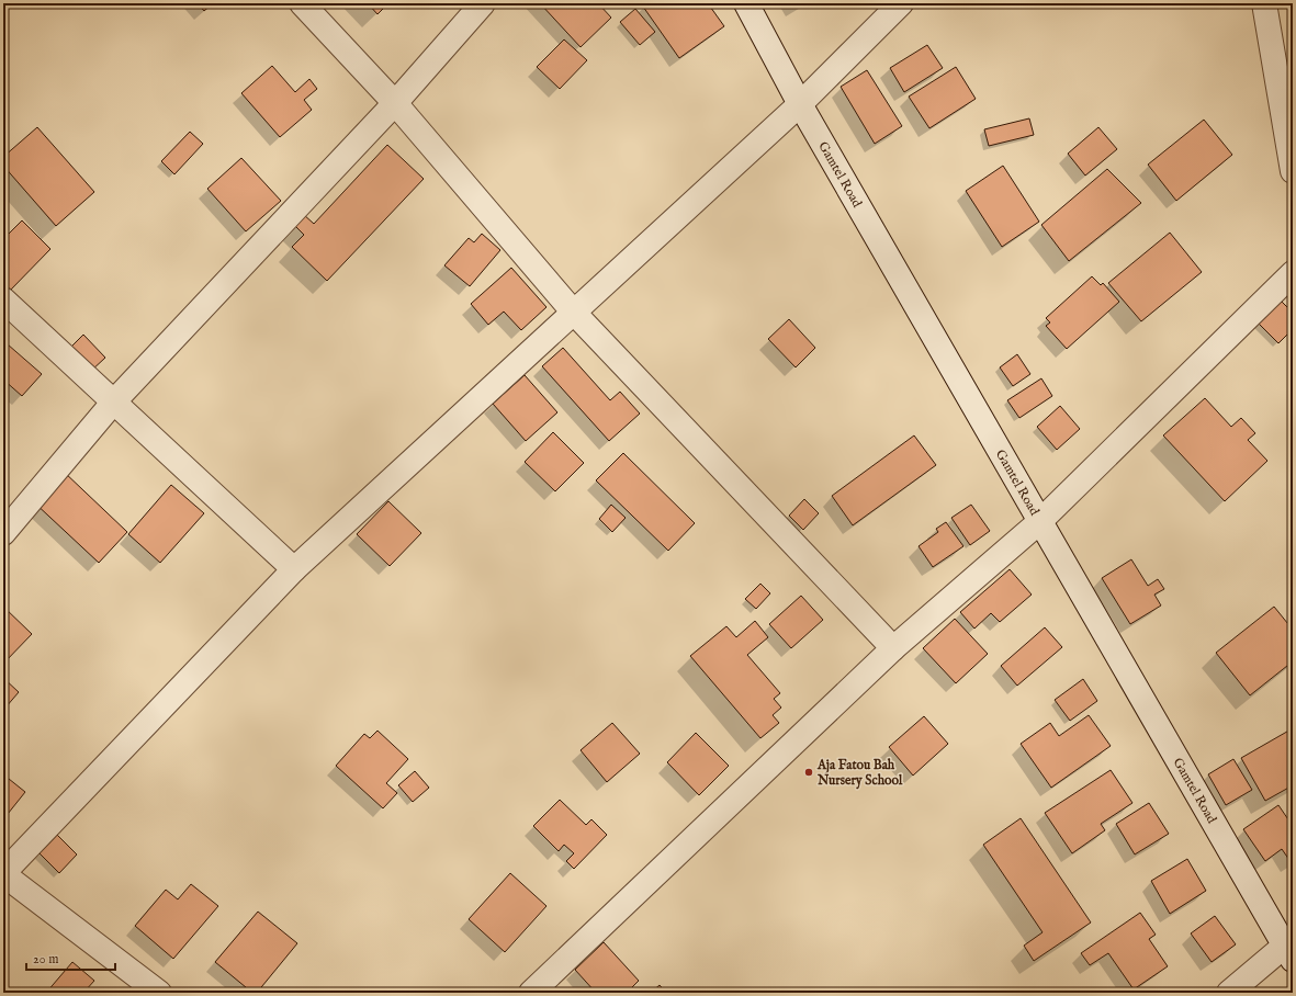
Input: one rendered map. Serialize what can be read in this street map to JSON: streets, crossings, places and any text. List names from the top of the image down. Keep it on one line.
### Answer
{"streets":{"street":["Gamtel Road"]},"places":["Aja Fatou Bah Nursery School"],"scale_bar":"20 m"}
